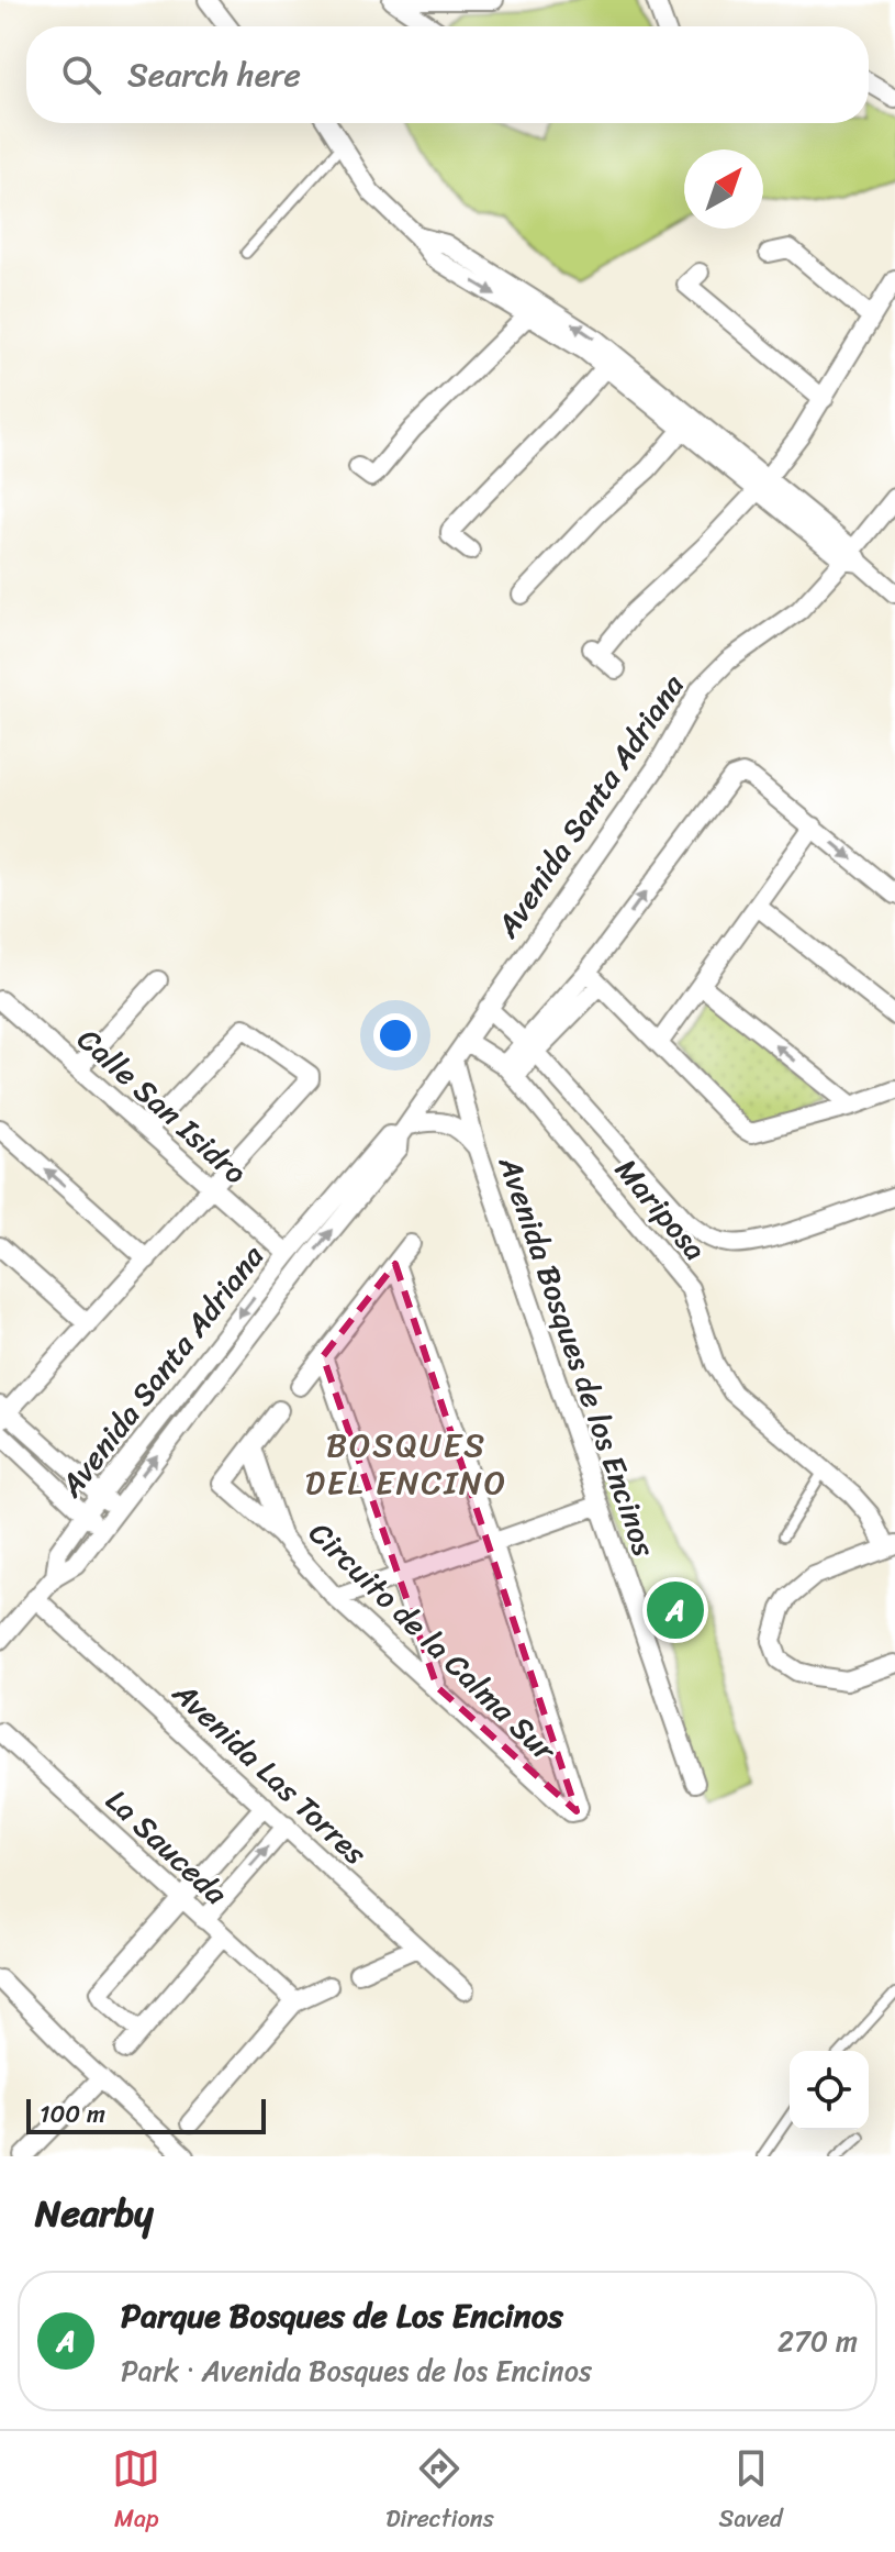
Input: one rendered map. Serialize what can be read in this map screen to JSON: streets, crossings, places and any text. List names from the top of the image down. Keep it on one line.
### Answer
{"streets":{"street":["Avenida Santa Adriana","Calle San Isidro","Mariposa","Avenida Bosques de los Encinos","Circuito de la Calma Sur","Avenida Las Torres","La Sauceda"]},"crossings":[["Avenida Santa Adriana","Calle San Isidro"],["Avenida Santa Adriana","Mariposa"],["Avenida Santa Adriana","Avenida Bosques de los Encinos"],["Avenida Santa Adriana","Avenida Las Torres"]],"districts":["BOSQUES DEL ENCINO"],"scale_bar":"100 m","north":"top right","page":{"search":"Search here","pins":"A","scale":"100 m","heading":"Nearby","list":[{"mark":"A","name":"Parque Bosques de Los Encinos","note":"Park · Avenida Bosques de los Encinos","value":"270 m"}],"nav":["Map","Directions","Saved"]}}
